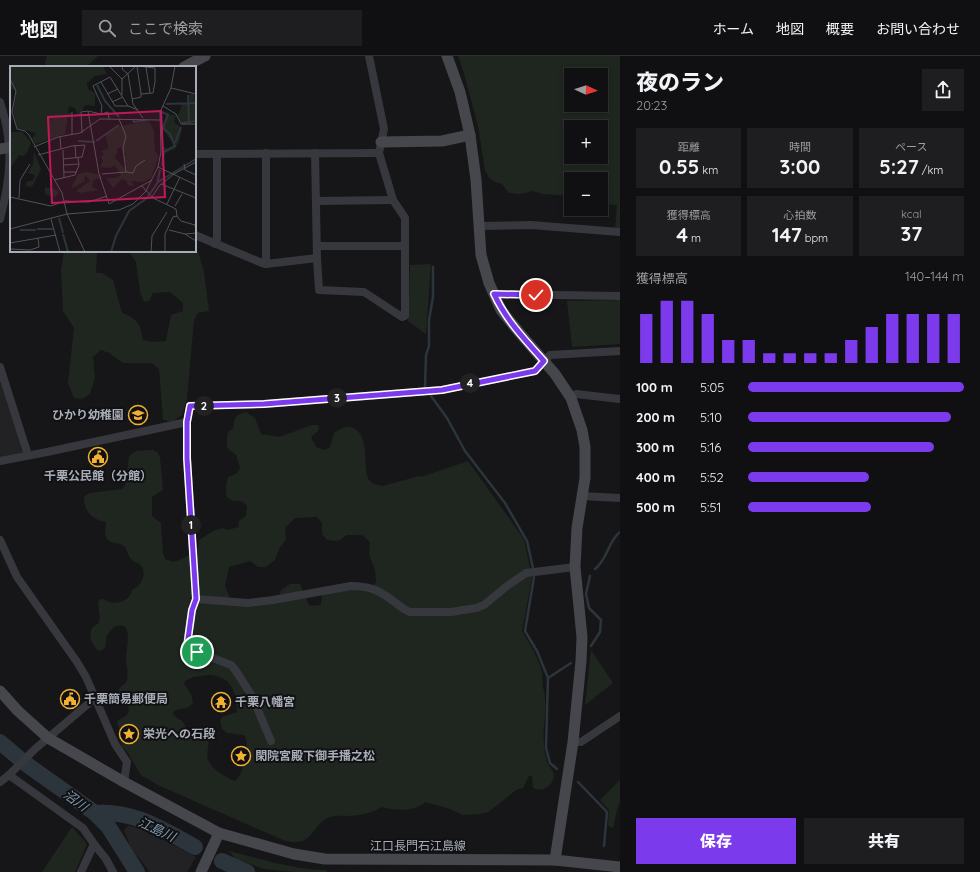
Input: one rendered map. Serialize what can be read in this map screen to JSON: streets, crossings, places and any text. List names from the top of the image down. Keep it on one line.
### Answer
{"streets":{"street":["江口長門石江島線"]},"water":["沼川","江島川"],"places":{"school or university":["ひかり幼稚園"],"public building":["千栗公民館（分館）","千栗簡易郵便局"],"temple":["千栗八幡宮"],"place":["栄光への石段","閑院宮殿下御手播之松"]},"north":"right","page":{"header":"地図","search":"ここで検索","nav":["ホーム","地図","概要","お問い合わせ"],"heading":["夜のラン","20:23"],"map_buttons":["+","−"],"stats":[["距離","0.55 km"],["時間","3:00"],["ペース","5:27 /km"],["獲得標高","4 m"],["心拍数","147 bpm"],["kcal","37"]],"chart":["獲得標高","140–144 m"],"list":[{"name":"100 m","note":"5:05"},{"name":"200 m","note":"5:10"},{"name":"300 m","note":"5:16"},{"name":"400 m","note":"5:52"},{"name":"500 m","note":"5:51"}],"pins":["4","3","2","1"],"buttons":["保存","共有"]}}
